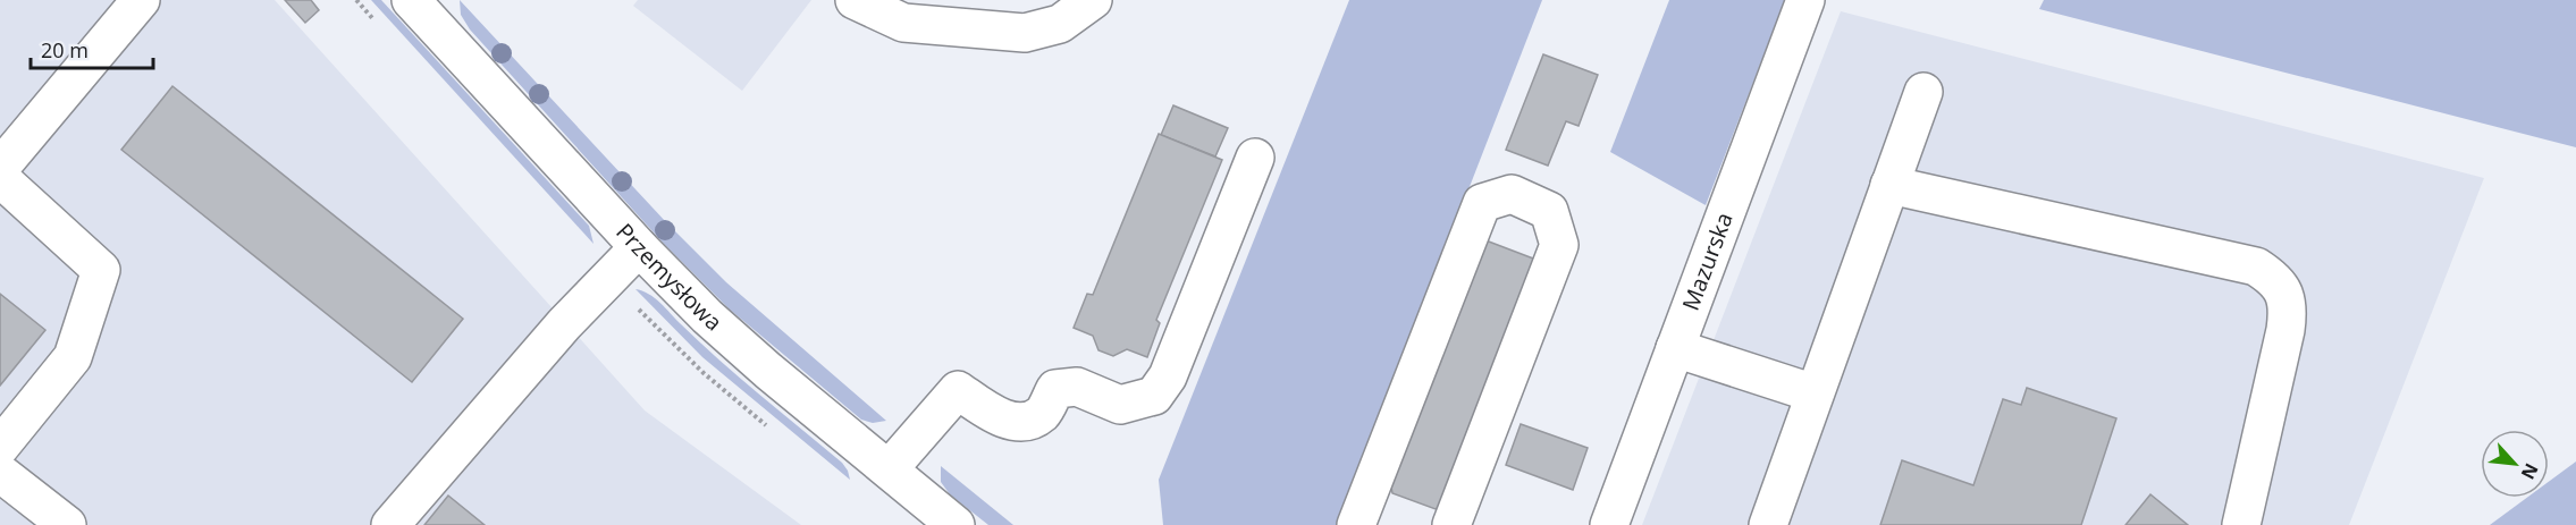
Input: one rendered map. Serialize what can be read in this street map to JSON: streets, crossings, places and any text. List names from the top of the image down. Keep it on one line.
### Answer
{"streets":{"street":["Mazurska","Przemysłowa"]},"scale_bar":"20 m","north":"bottom right"}
